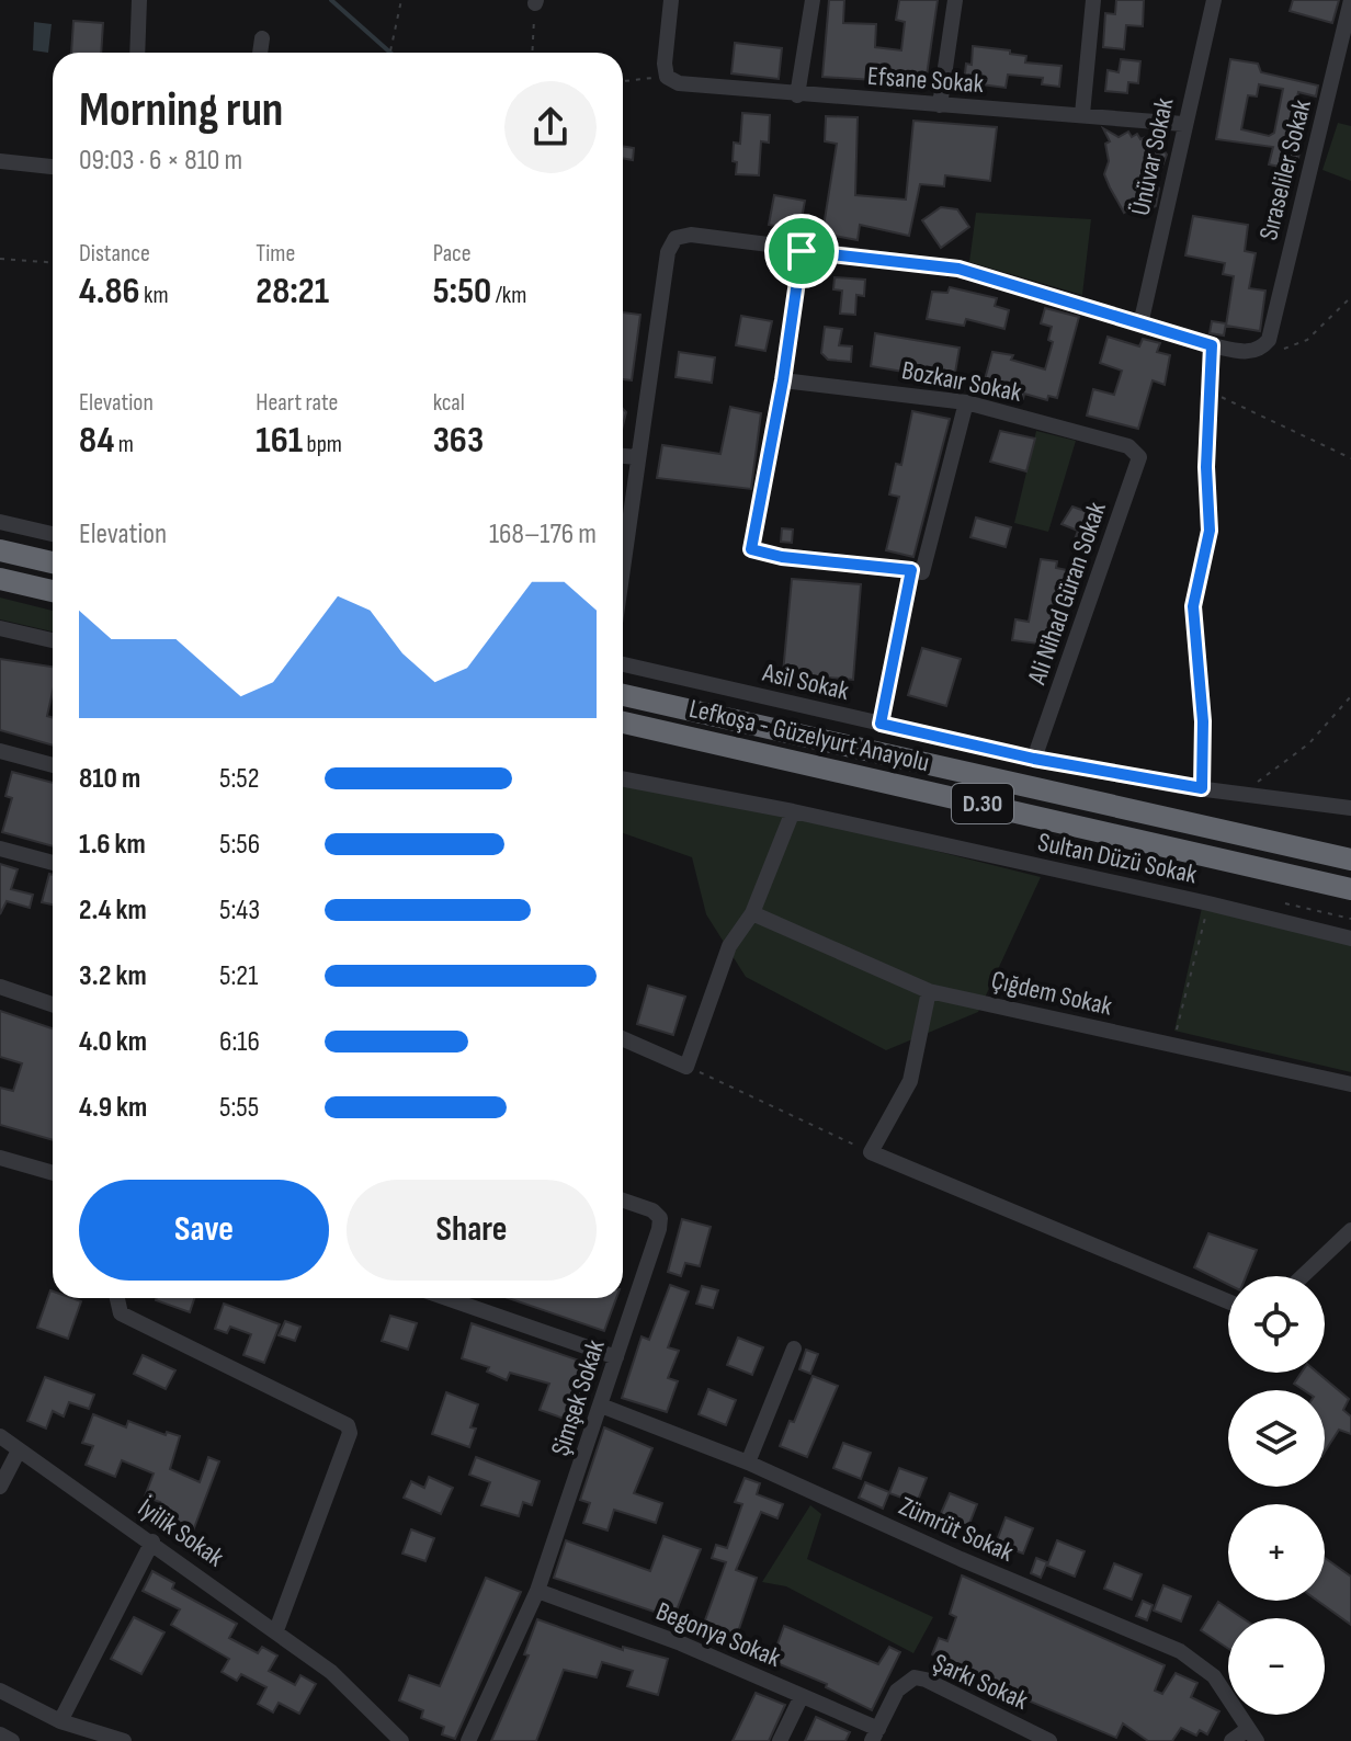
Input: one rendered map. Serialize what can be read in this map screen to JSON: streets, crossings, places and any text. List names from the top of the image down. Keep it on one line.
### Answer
{"streets":{"highway":["Lefkoşa - Güzelyurt Anayolu","D.30"],"street":["Efsane Sokak","Ünüvar Sokak","Sıraseliler Sokak","Bozkaır Sokak","Ali Nihad Güran Sokak","Asil Sokak","Sultan Düzü Sokak","Çığdem Sokak","Şimşek Sokak","Zümrüt Sokak","İyilik Sokak","Begonya Sokak","Şarkı Sokak"]},"crossings":[["Efsane Sokak","Ünüvar Sokak"],["Bozkaır Sokak","Ali Nihad Güran Sokak"],["Ali Nihad Güran Sokak","Asil Sokak"],["Şimşek Sokak","Zümrüt Sokak"],["Şimşek Sokak","Begonya Sokak"],["Begonya Sokak","Şarkı Sokak"]],"page":{"heading":["Morning run","09:03 · 6 × 810 m"],"stats":[["Distance","4.86 km"],["Time","28:21"],["Pace","5:50 /km"],["Elevation","84 m"],["Heart rate","161 bpm"],["kcal","363"]],"chart":["Elevation","168–176 m"],"list":[{"name":"810 m","note":"5:52"},{"name":"1.6 km","note":"5:56"},{"name":"2.4 km","note":"5:43"},{"name":"3.2 km","note":"5:21"},{"name":"4.0 km","note":"6:16"},{"name":"4.9 km","note":"5:55"}],"buttons":["Save","Share"],"map_buttons":["+","−"]}}
